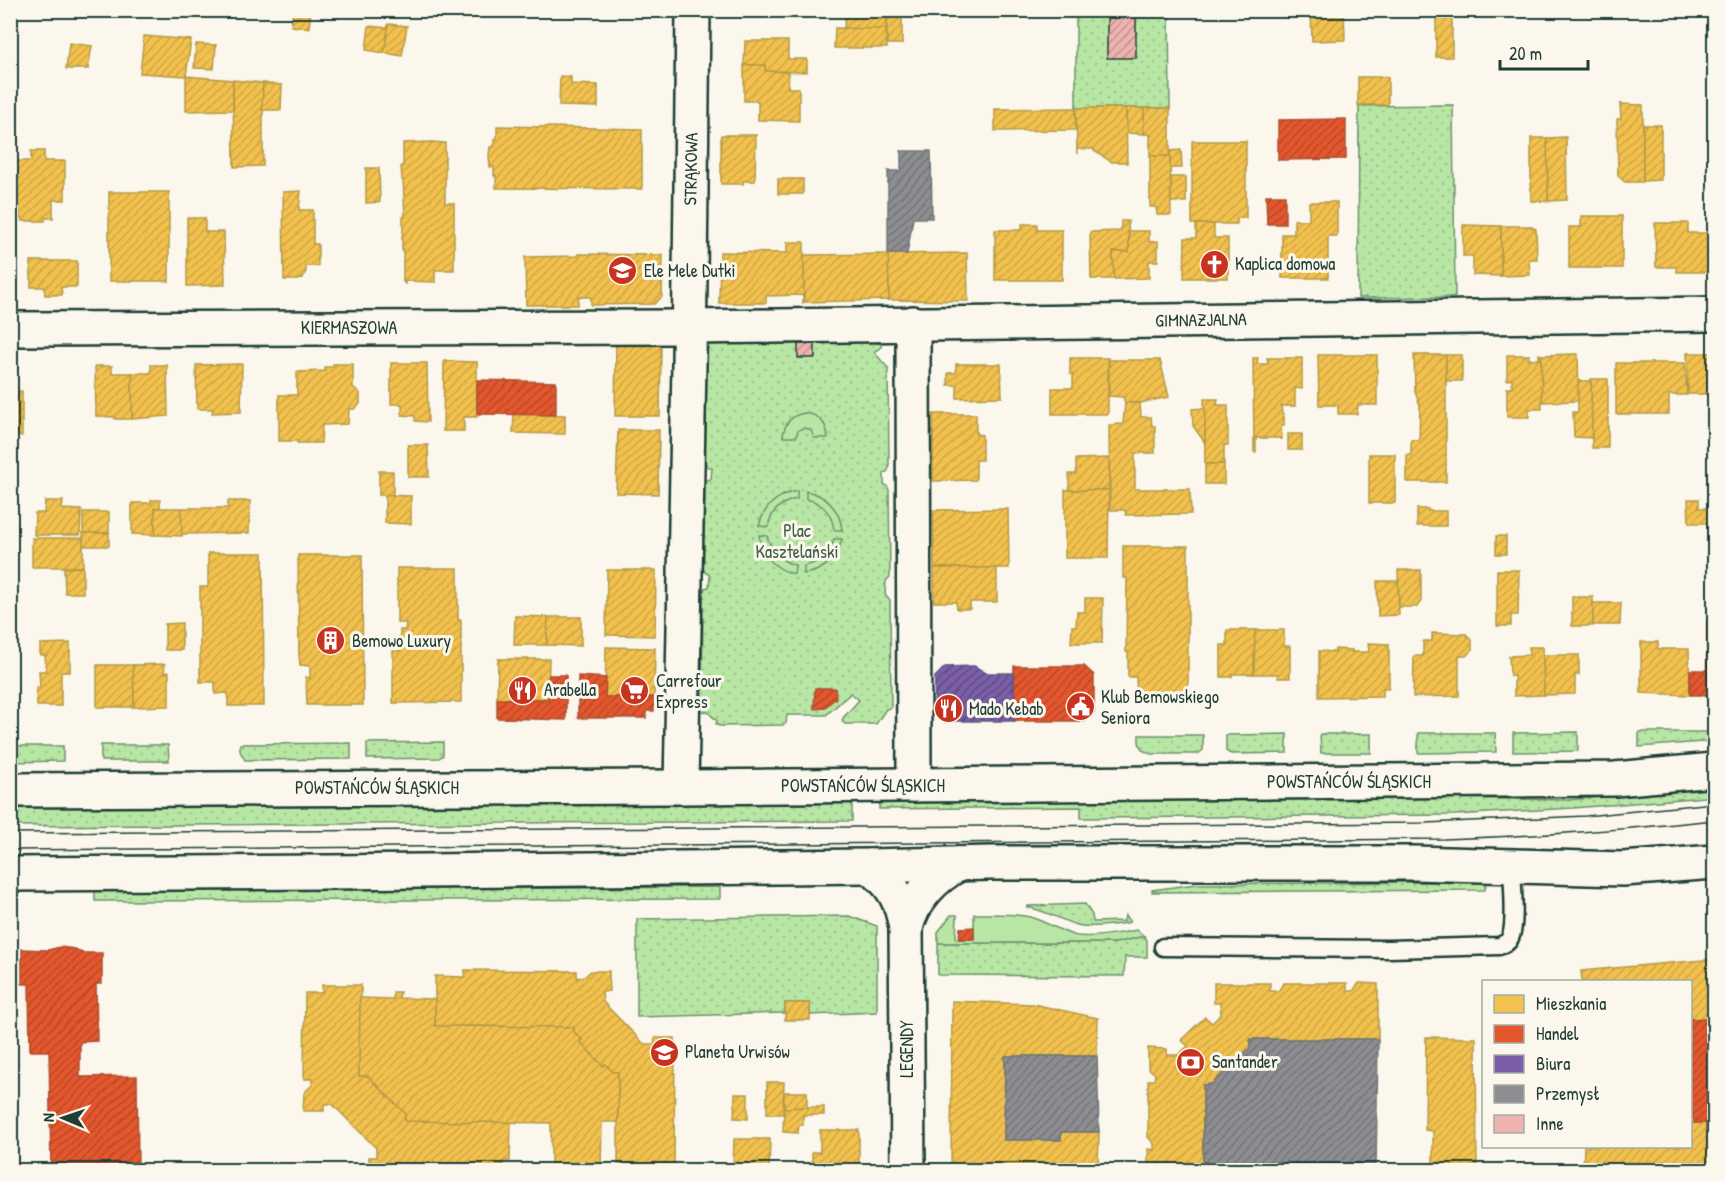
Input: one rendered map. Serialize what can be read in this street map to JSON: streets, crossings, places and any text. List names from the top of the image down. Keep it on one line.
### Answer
{"streets":{"main road":["STRĄKOWA","GIMNAZJALNA","KIERMASZOWA","POWSTAŃCÓW ŚLĄSKICH","LEGENDY"]},"crossings":[["STRĄKOWA","GIMNAZJALNA"],["STRĄKOWA","KIERMASZOWA"],["GIMNAZJALNA","KIERMASZOWA"]],"parks":["Plac Kasztelański"],"places":{"church":["Kaplica domowa"],"school or university":["Ele Mele Dutki","Planeta Urwisów"],"building":["Bemowo Luxury"],"restaurant":["Arabella","Mado Kebab"],"supermarket":["Carrefour Express"],"public building":["Klub Bemowskiego Seniora"],"bank":["Santander"]},"legend":["Mieszkania","Handel","Biura","Przemysł","Inne"],"scale_bar":"20 m","north":"left"}
